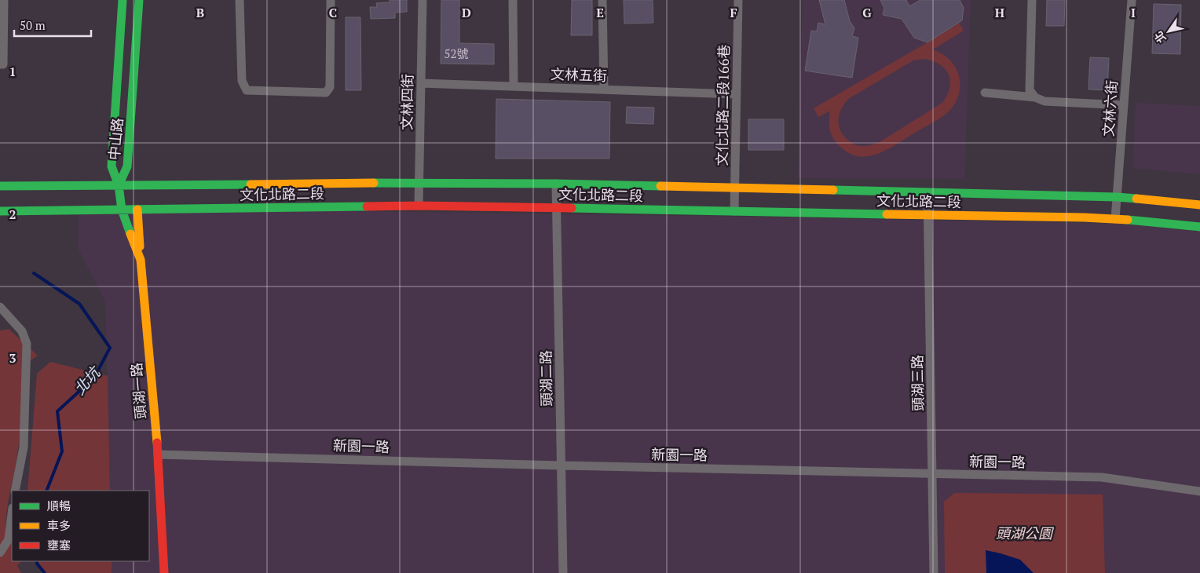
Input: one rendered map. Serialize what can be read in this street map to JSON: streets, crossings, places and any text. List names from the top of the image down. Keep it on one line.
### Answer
{"streets":{"street":["文林五街","文林四街","文化北路二段166巷","文林六街","中山路","文化北路二段","頭湖二路","頭湖三路","頭湖一路","新園一路"]},"crossings":[["文林五街","文林四街"],["文林五街","文化北路二段166巷"],["文林四街","文化北路二段"],["文化北路二段166巷","文化北路二段"],["文林六街","文化北路二段"],["中山路","文化北路二段"],["中山路","頭湖一路"],["文化北路二段","頭湖二路"],["文化北路二段","頭湖三路"],["文化北路二段","頭湖一路"],["頭湖二路","新園一路"],["頭湖三路","新園一路"],["頭湖一路","新園一路"]],"water":["北坑"],"parks":["頭湖公園"],"house_numbers":["52號"],"legend":["順暢","車多","壅塞"],"scale_bar":"50 m","north":"bottom left","grid":{"columns":["B","C","D","E","F","G","H","I"],"rows":["1","2","3"]}}
